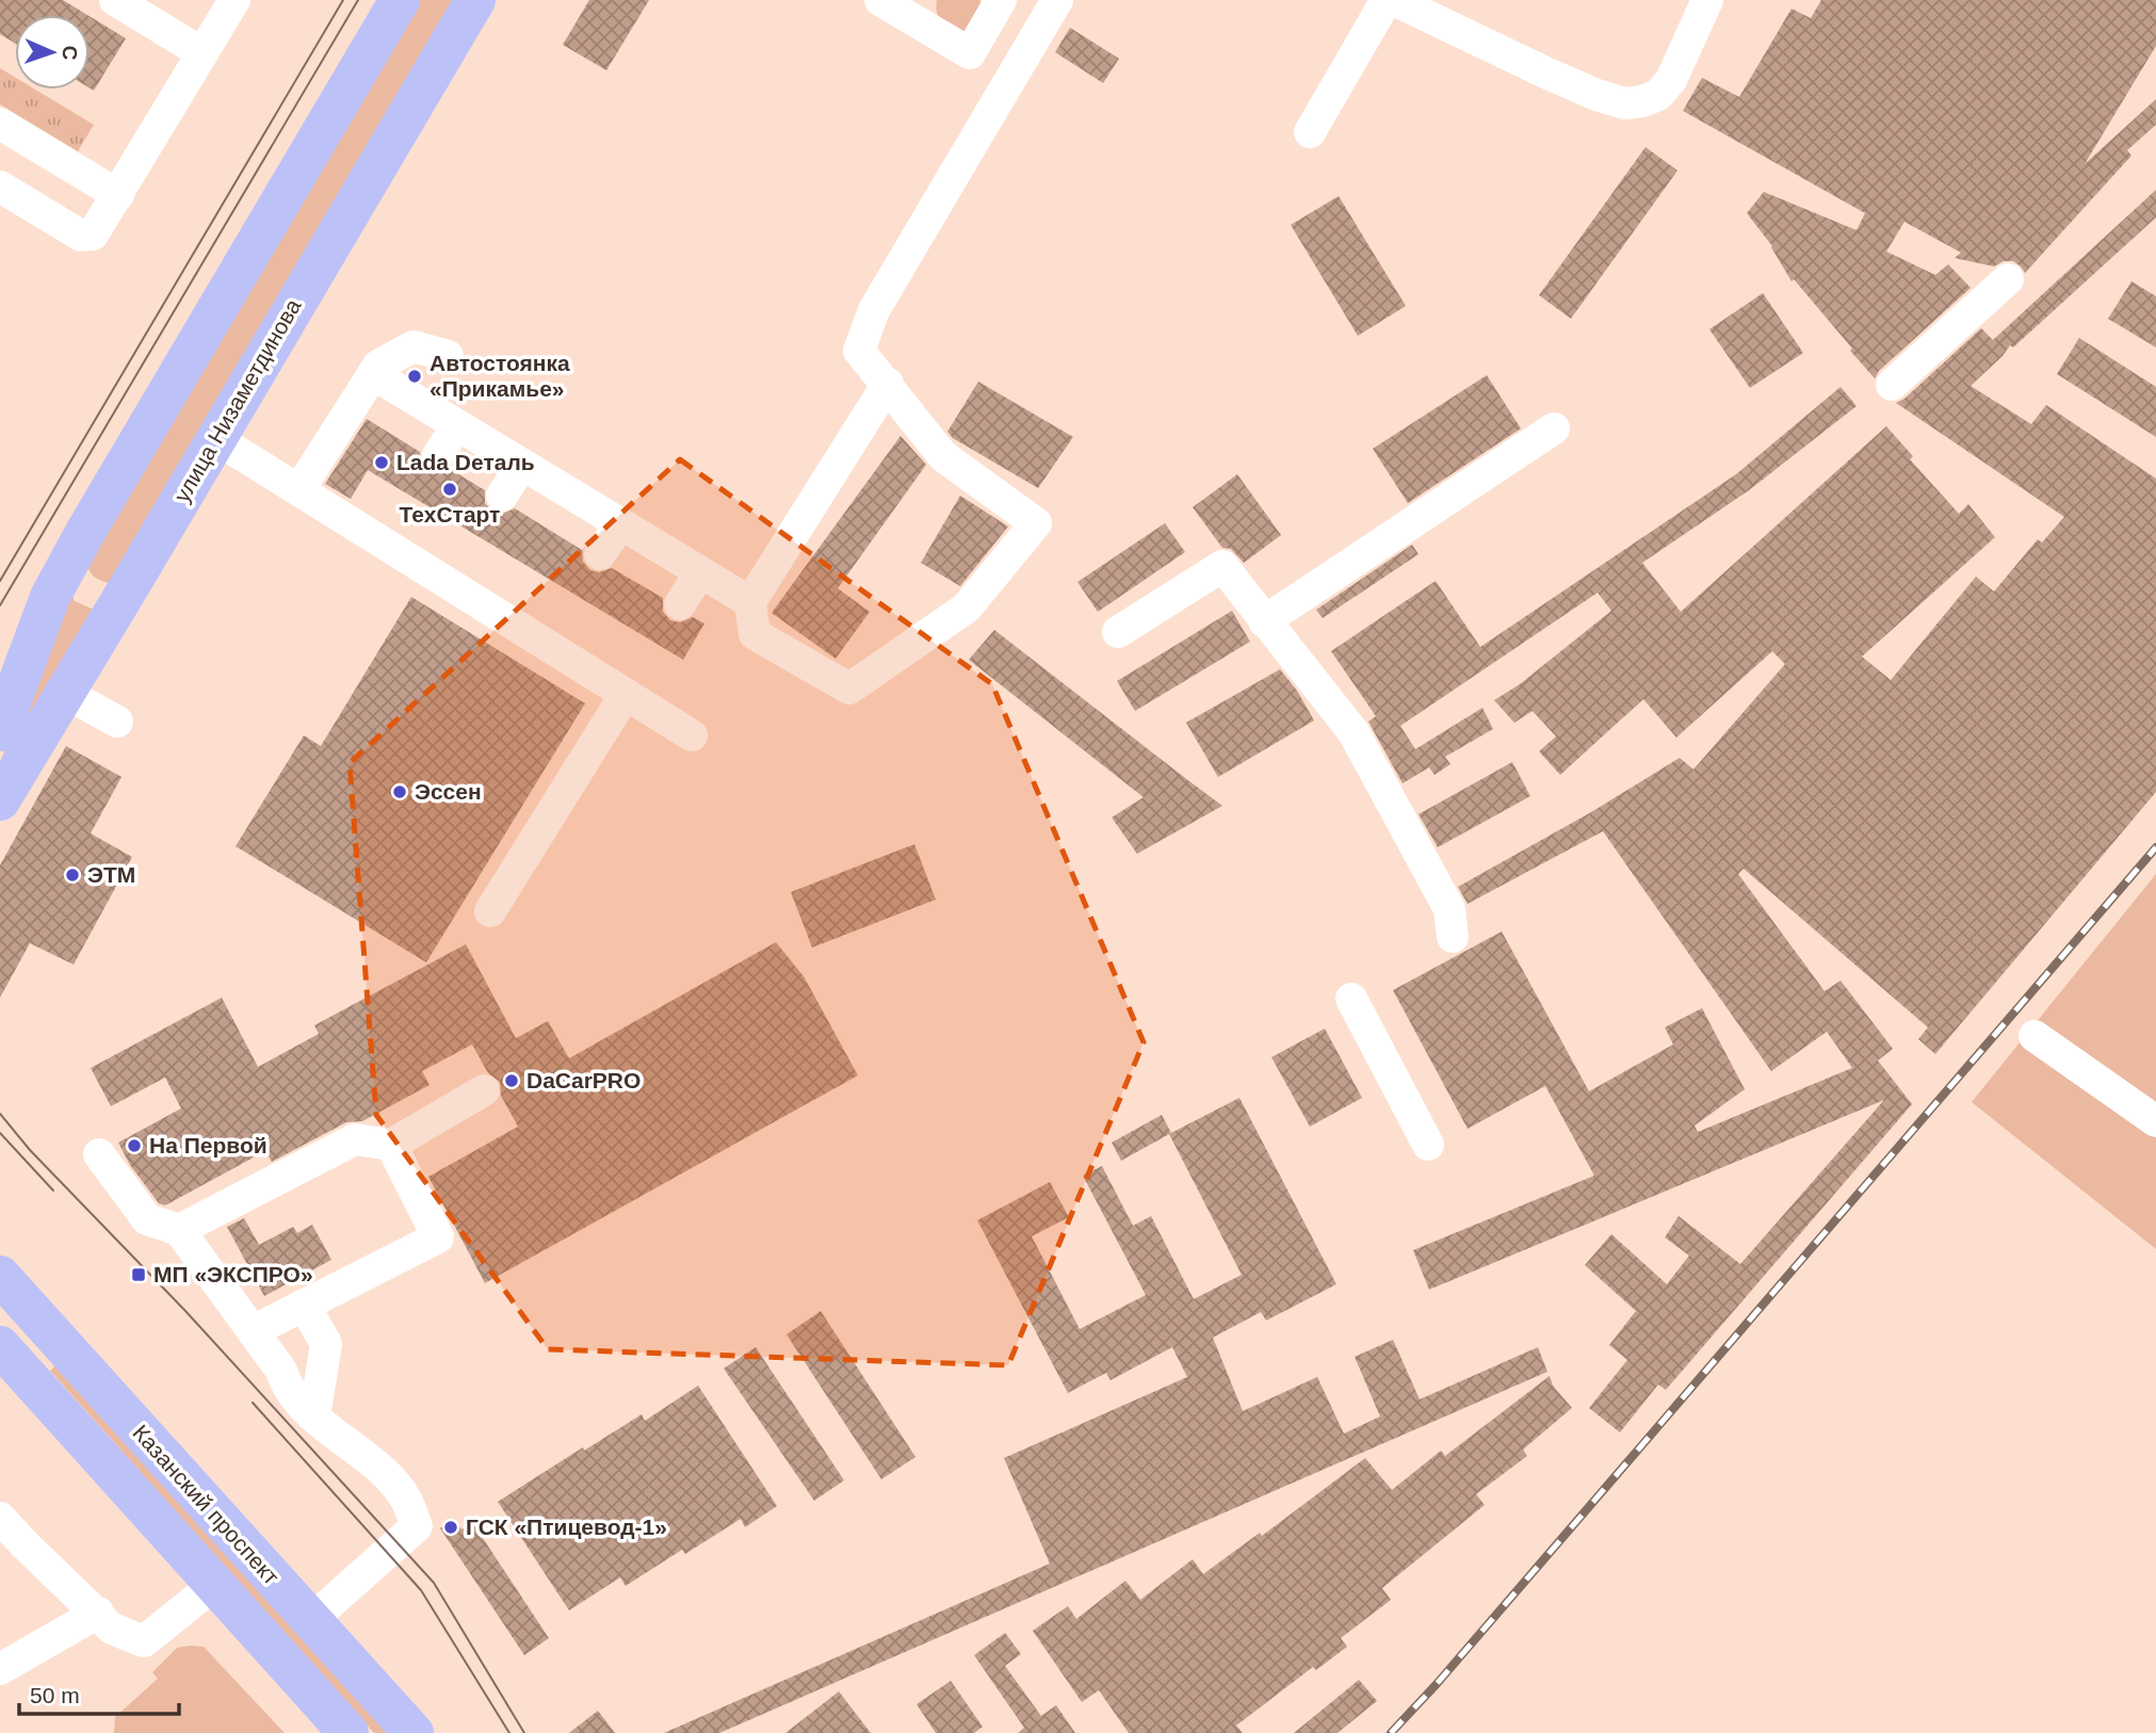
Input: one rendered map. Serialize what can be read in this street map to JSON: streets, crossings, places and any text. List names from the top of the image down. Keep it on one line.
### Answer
{"streets":{"main road":["улица Низаметдинова","Казанский проспект"]},"places":{"other":["Автостоянка «Прикамье»","Lada Dеталь","ТехСтарт","Эссен","ЭТМ","DaCarPRO","На Первой","ГСК «Птицевод-1»"],"transit":["МП «ЭКСПРО»"]},"scale_bar":"50 m","north":"right"}
